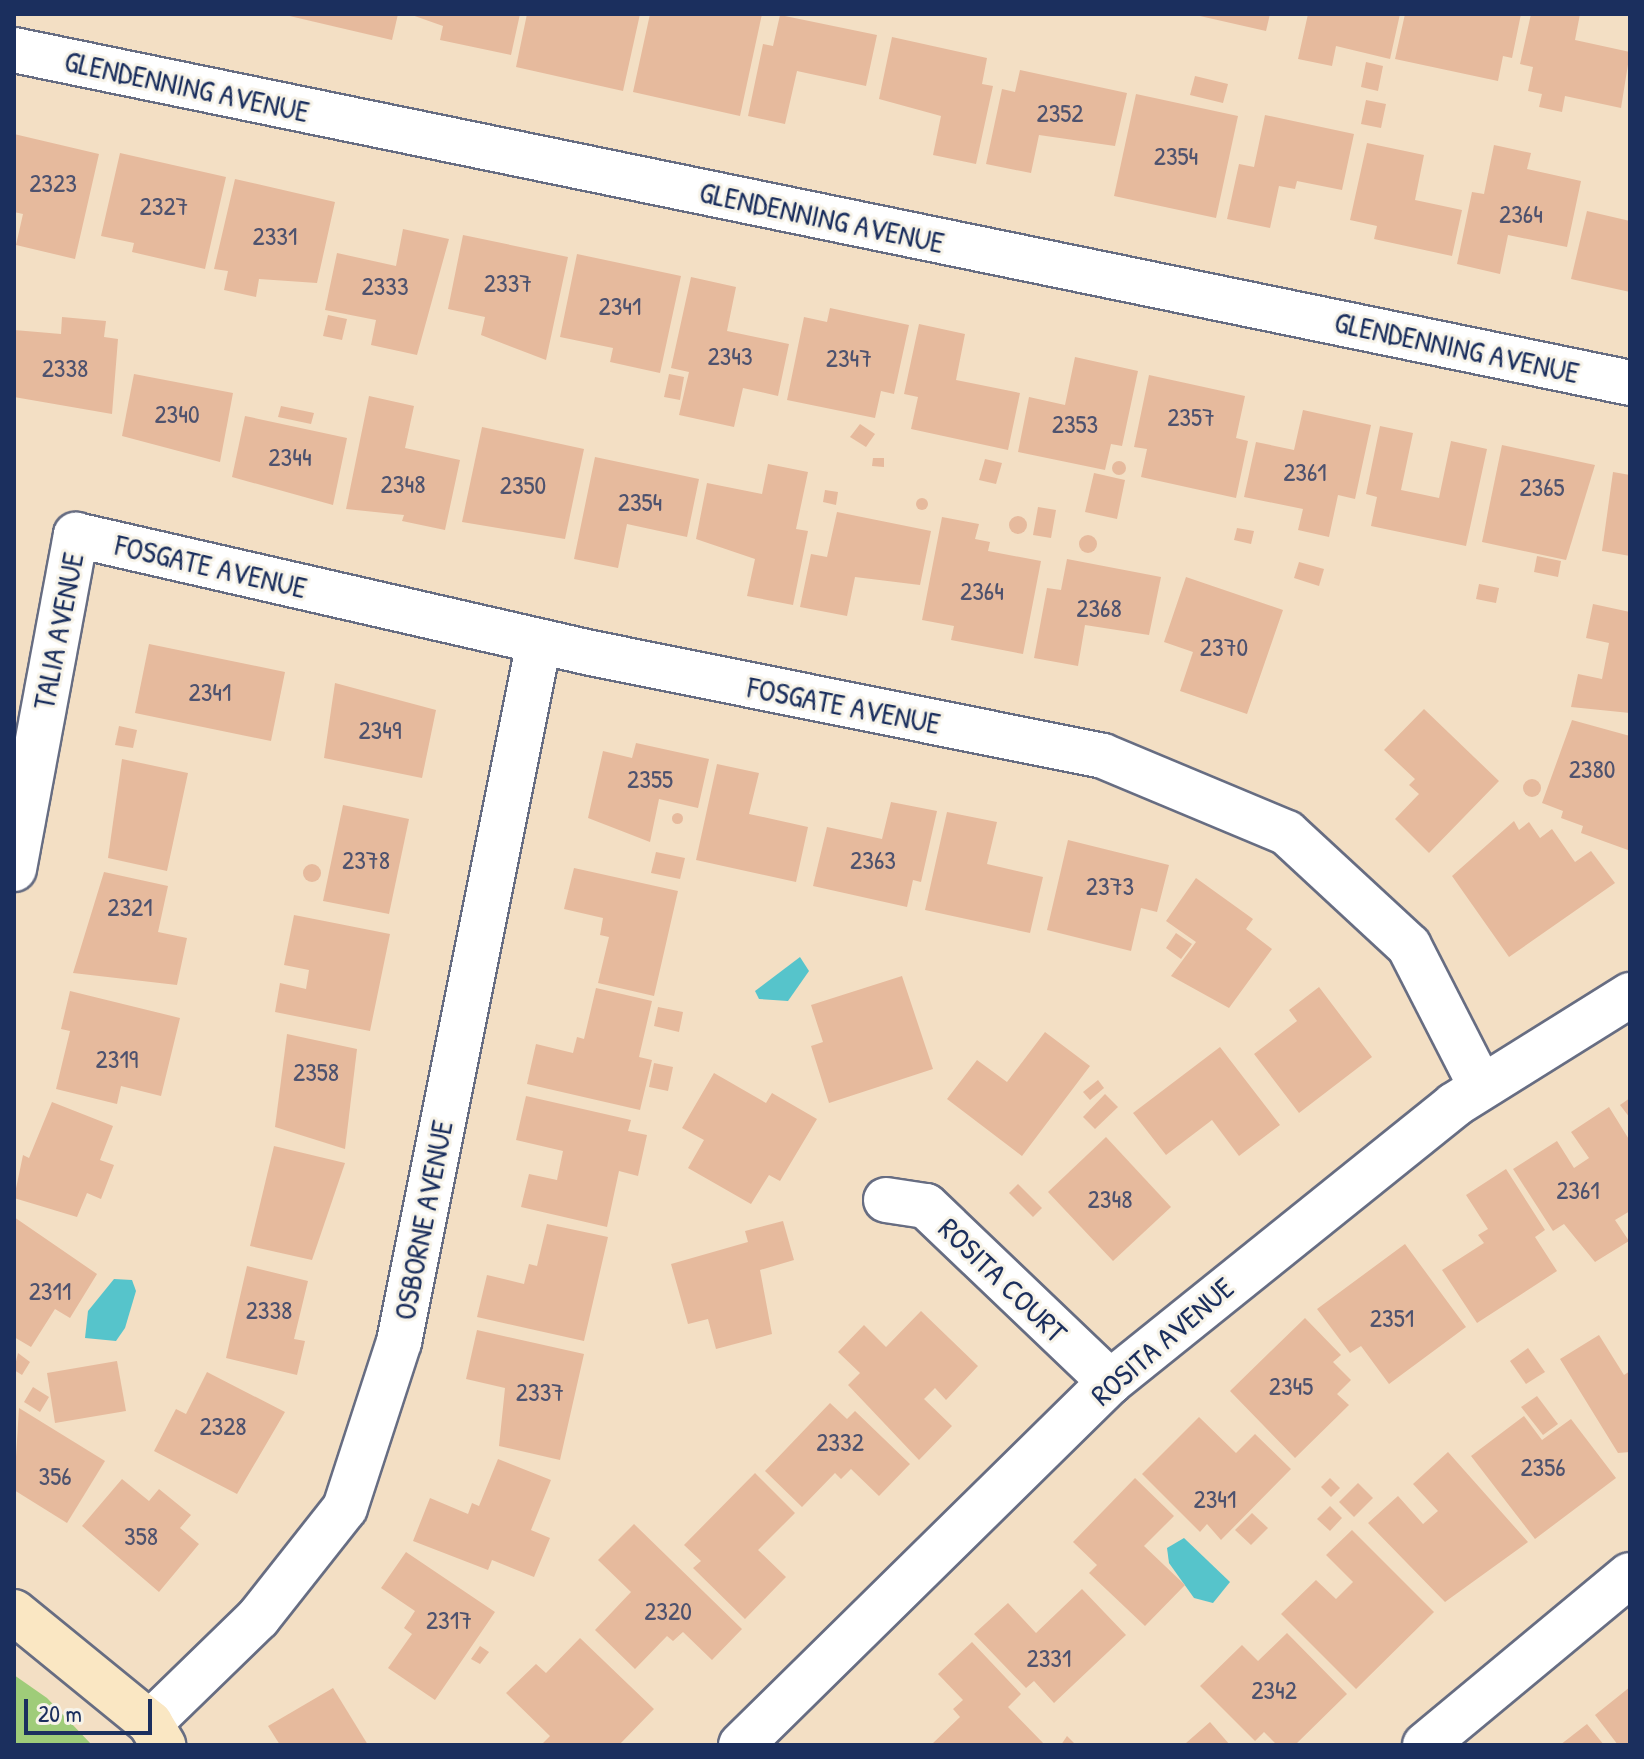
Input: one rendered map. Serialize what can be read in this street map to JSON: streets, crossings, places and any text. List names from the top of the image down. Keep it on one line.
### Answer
{"streets":{"street":["GLENDENNING AVENUE","FOSGATE AVENUE","TALIA AVENUE","OSBORNE AVENUE","ROSITA COURT","ROSITA AVENUE"]},"crossings":[["FOSGATE AVENUE","TALIA AVENUE"],["FOSGATE AVENUE","OSBORNE AVENUE"],["FOSGATE AVENUE","ROSITA AVENUE"],["ROSITA COURT","ROSITA AVENUE"]],"house_numbers":["2352","2354","2323","2327","2364","2331","2337","2333","2341","2343","2347","2338","2340","2357","2353","2344","2361","2348","2350","2365","2354","2364","2368","2370","2341","2349","2380","2355","2378","2363","2373","2321","2319","2358","2361","2348","2311","2338","2351","2345","2337","2328","2332","2356","356","2341","358","2320","2317","2331","2342"],"scale_bar":"20 m"}
